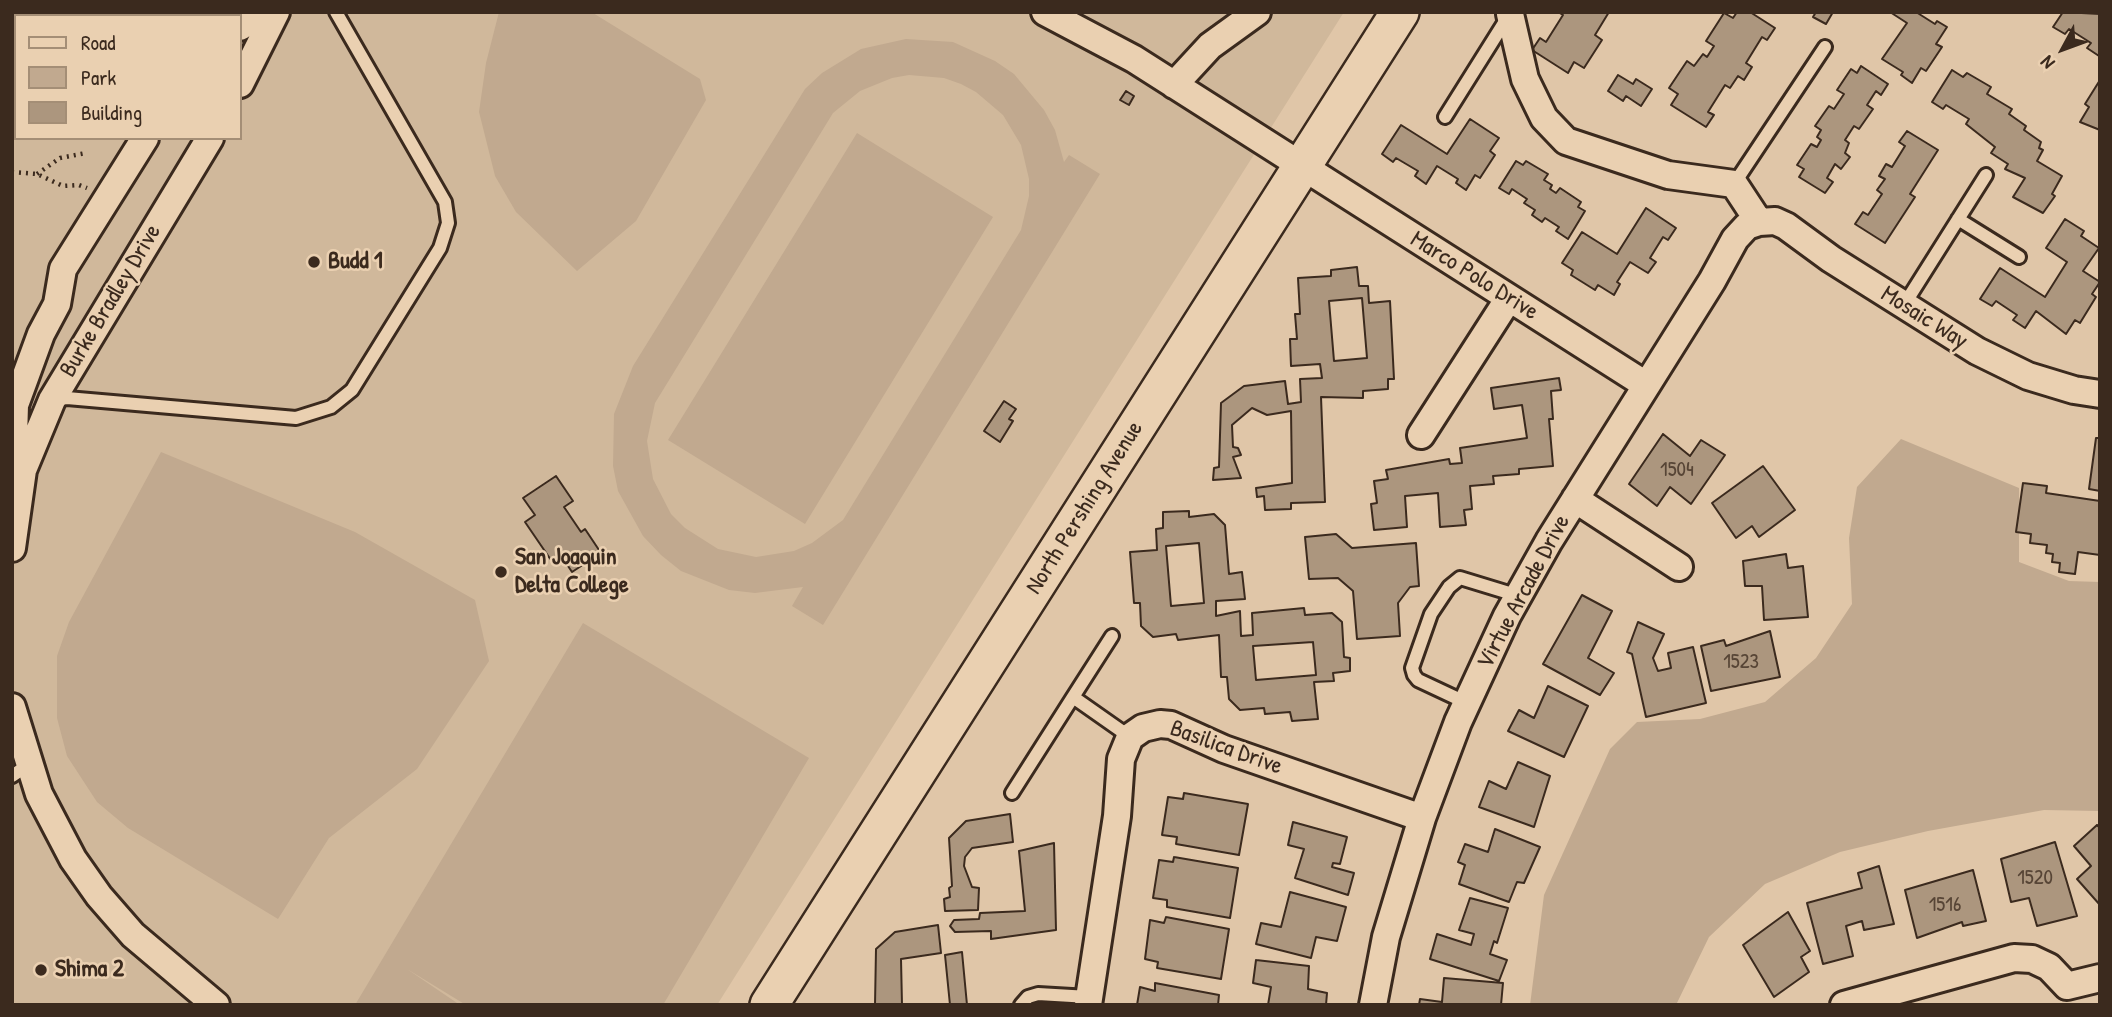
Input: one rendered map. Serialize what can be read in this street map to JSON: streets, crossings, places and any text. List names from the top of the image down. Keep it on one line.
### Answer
{"streets":{"main road":["North Pershing Avenue"],"street":["Marco Polo Drive","Burke Bradley Drive","Mosaic Way","Virtue Arcade Drive","Basilica Drive"]},"crossings":[["Marco Polo Drive","North Pershing Avenue"],["Marco Polo Drive","Virtue Arcade Drive"],["Mosaic Way","Virtue Arcade Drive"],["Virtue Arcade Drive","Basilica Drive"]],"places":["Budd 1","San Joaquin Delta College","Shima 2"],"house_numbers":["1504","1523","1520","1516"],"legend":["Road","Park","Building"],"north":"bottom left"}
